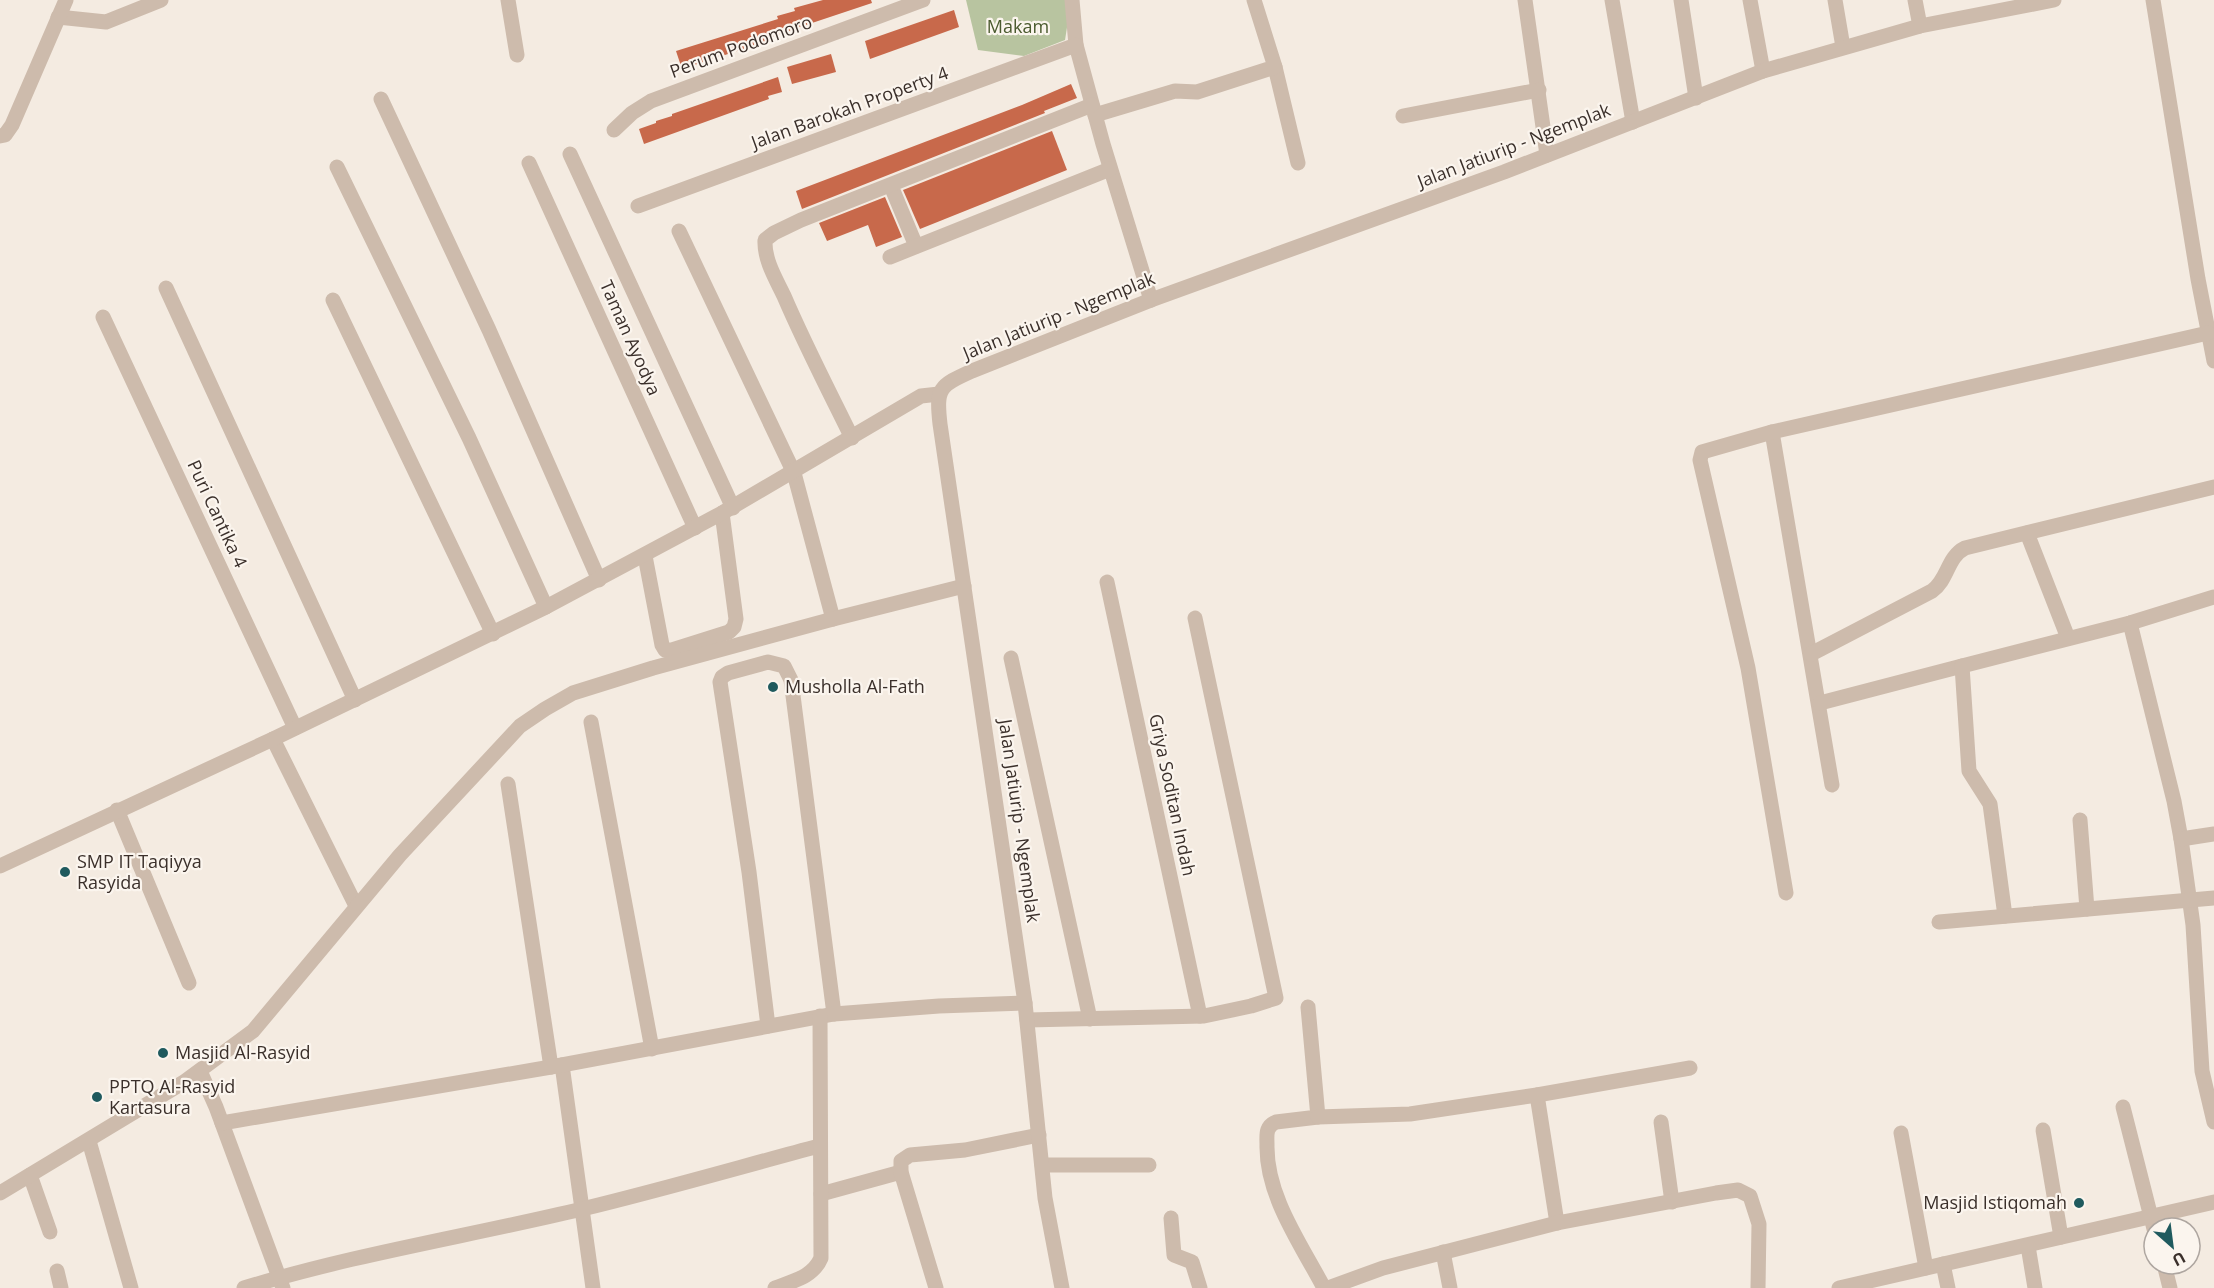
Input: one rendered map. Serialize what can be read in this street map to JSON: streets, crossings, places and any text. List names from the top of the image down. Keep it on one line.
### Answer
{"streets":{"street":["Perum Podomoro","Jalan Barokah Property 4","Jalan Jatiurip - Ngemplak","Taman Ayodya","Puri Cantika 4","Griya Soditan Indah"]},"parks":["Makam"],"places":["Musholla Al-Fath","SMP IT Taqiyya Rasyida","Masjid Al-Rasyid","PPTQ Al-Rasyid Kartasura","Masjid Istiqomah"],"north":"bottom right"}
